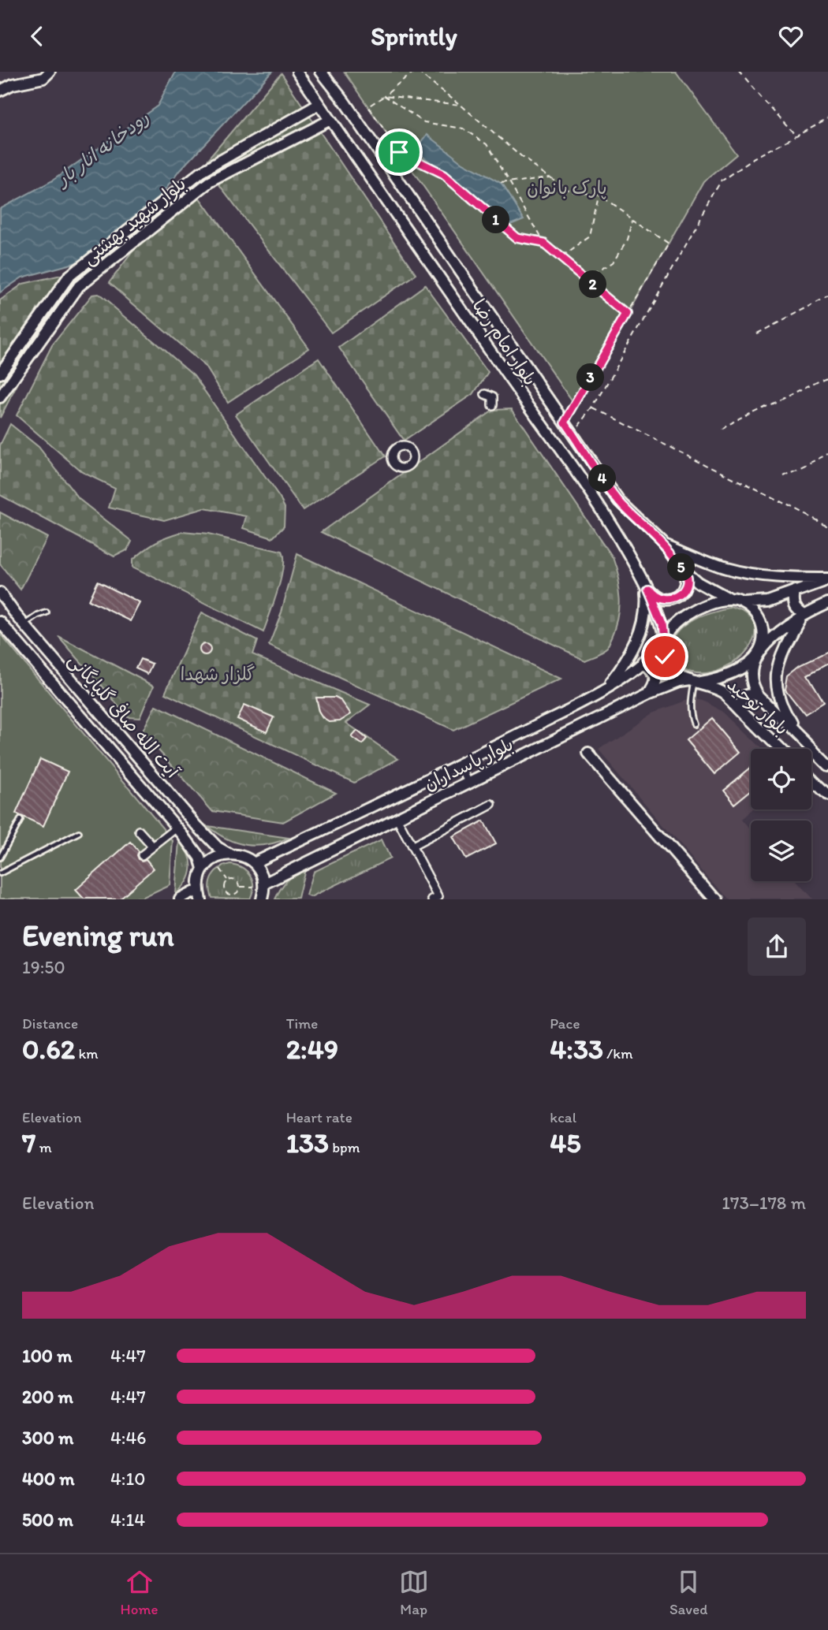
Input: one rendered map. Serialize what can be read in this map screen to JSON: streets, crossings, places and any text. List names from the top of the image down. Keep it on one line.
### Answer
{"streets":{"main road":["بلوار شهید بهشتی","بلوار امام رضا","بلوار توحید","آیت الله صافی گلپایگانی","بلوار پاسداران"]},"crossings":[["بلوار شهید بهشتی","بلوار امام رضا"],["بلوار امام رضا","بلوار توحید"],["بلوار امام رضا","بلوار پاسداران"],["بلوار توحید","بلوار پاسداران"],["آیت الله صافی گلپایگانی","بلوار پاسداران"]],"water":["رودخانه انار بار"],"parks":["پارک بانوان","گلزار شهدا"],"page":{"header":"Sprintly","pins":["1","2","3","4","5"],"heading":["Evening run","19:50"],"stats":[["Distance","0.62 km"],["Time","2:49"],["Pace","4:33 /km"],["Elevation","7 m"],["Heart rate","133 bpm"],["kcal","45"]],"chart":["Elevation","173–178 m"],"list":[{"name":"100 m","note":"4:47"},{"name":"200 m","note":"4:47"},{"name":"300 m","note":"4:46"},{"name":"400 m","note":"4:10"},{"name":"500 m","note":"4:14"}],"tabs":["Home","Map","Saved"]}}
